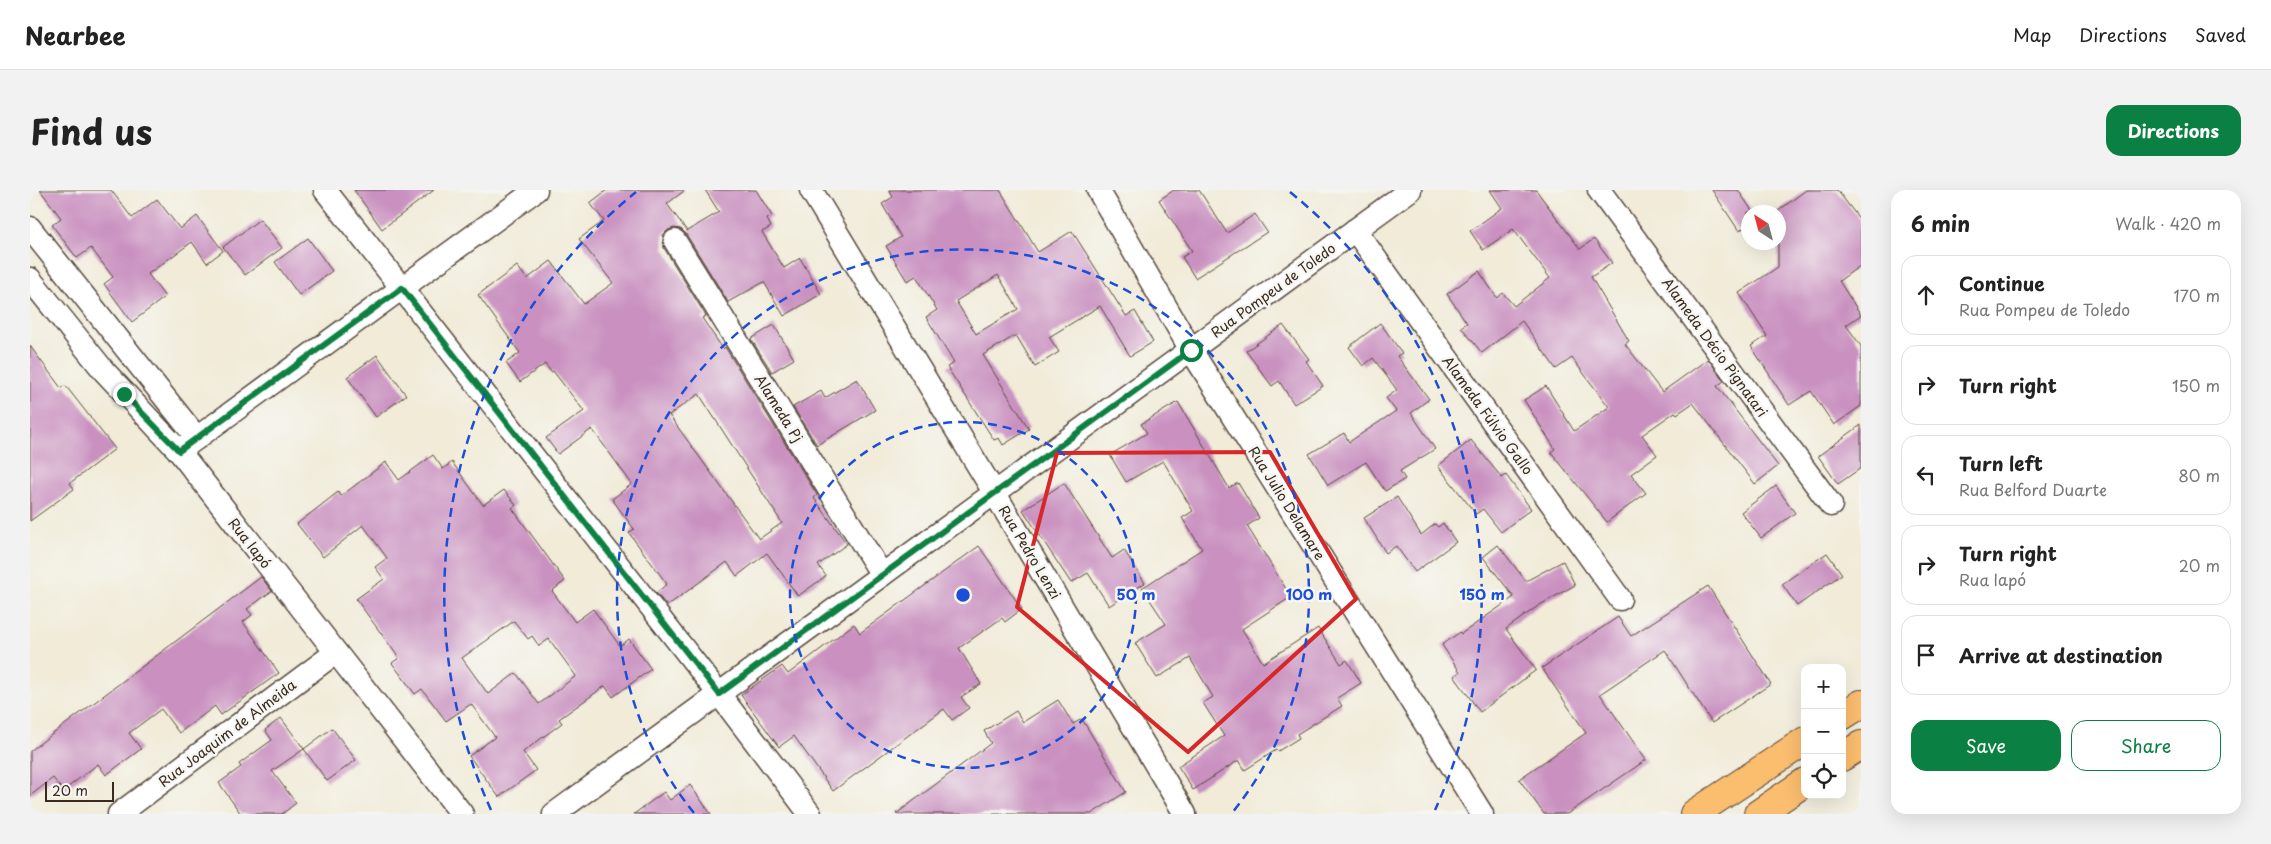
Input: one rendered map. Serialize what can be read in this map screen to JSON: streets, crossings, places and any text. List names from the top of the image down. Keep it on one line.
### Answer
{"streets":{"street":["Rua Pompeu de Toledo","Alameda Décio Pignatari","Alameda Pj","Alameda Fúlvio Gallo","Rua Julio Delamare","Rua Iapó","Rua Pedro Lenzi","Rua Joaquim de Almeida"]},"crossings":[["Rua Pompeu de Toledo","Alameda Pj"],["Rua Pompeu de Toledo","Alameda Fúlvio Gallo"],["Rua Pompeu de Toledo","Rua Julio Delamare"],["Rua Pompeu de Toledo","Rua Pedro Lenzi"],["Rua Iapó","Rua Joaquim de Almeida"]],"scale_bar":"20 m","north":"top left","page":{"header":"Nearbee","nav":["Map","Directions","Saved"],"title":"Find us","buttons":["Directions",["Save","Share"]],"heading":["6 min","Walk · 420 m"],"list":[["Continue","Rua Pompeu de Toledo","170 m"],["Turn right","150 m"],["Turn left","Rua Belford Duarte","80 m"],["Turn right","Rua Iapó","20 m"],"Arrive at destination"],"map_buttons":["+","−"],"scale":"20 m"},"rings":["50 m","100 m","150 m"]}
